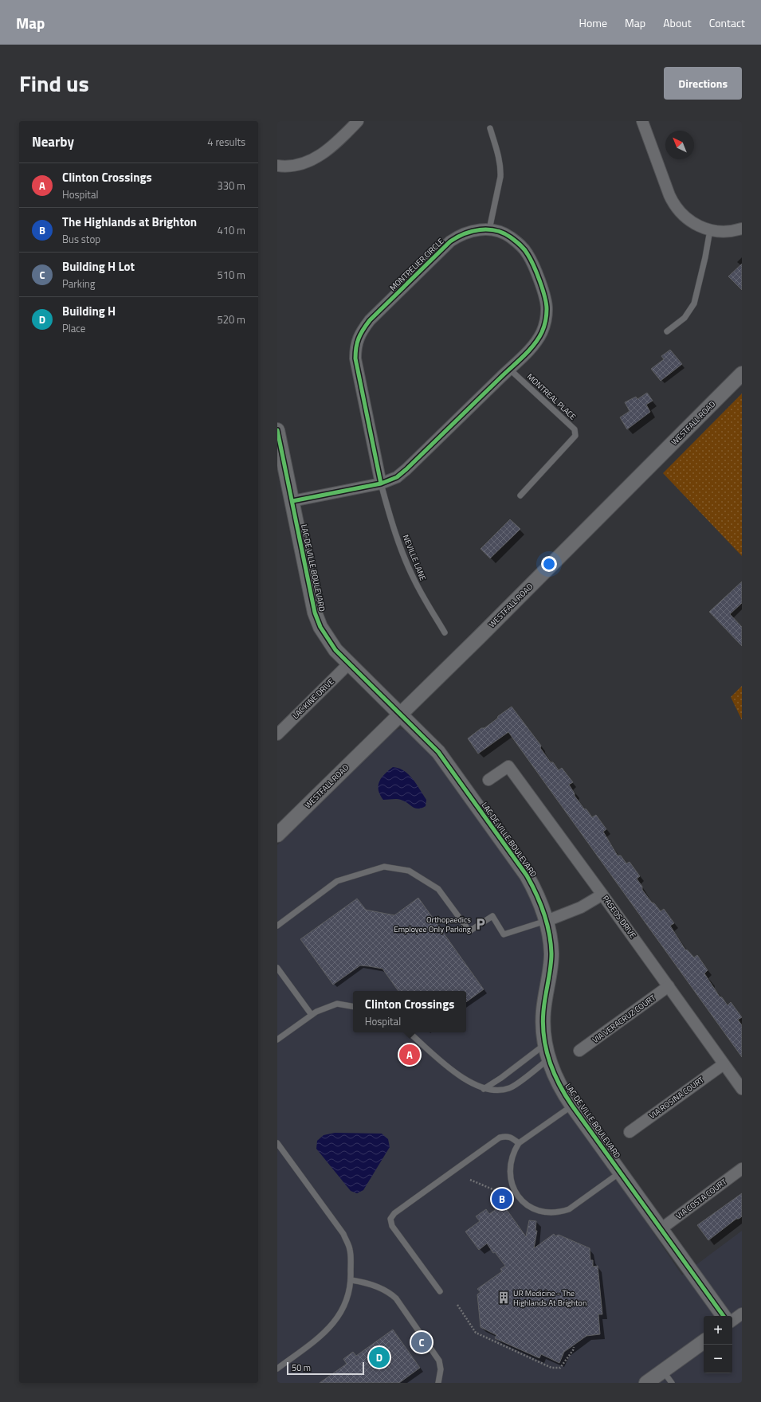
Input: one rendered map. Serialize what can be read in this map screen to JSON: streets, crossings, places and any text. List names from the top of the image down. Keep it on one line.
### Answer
{"streets":{"street":["MONTPELIER CIRCLE","WESTFALL ROAD","LAC DE VILLE BOULEVARD","LAC KINE DRIVE","PASEOS DRIVE","VIA VERACRUZ COURT","VIA ROSINA COURT","VIA COSTA COURT"],"lane":["MONTREAL PLACE","NEVILLE LANE"]},"crossings":[["MONTPELIER CIRCLE","MONTREAL PLACE"],["MONTPELIER CIRCLE","NEVILLE LANE"],["MONTPELIER CIRCLE","LAC DE VILLE BOULEVARD"],["WESTFALL ROAD","LAC DE VILLE BOULEVARD"],["LAC DE VILLE BOULEVARD","LAC KINE DRIVE"],["LAC DE VILLE BOULEVARD","VIA COSTA COURT"],["PASEOS DRIVE","VIA VERACRUZ COURT"],["PASEOS DRIVE","VIA ROSINA COURT"]],"places":{"parking":["Orthopaedics Employee Only Parking"],"building":["UR Medicine - The Highlands At Brighton"]},"scale_bar":"50 m","north":"top left","page":{"header":"Map","nav":["Home","Map","About","Contact"],"title":"Find us","buttons":"Directions","heading":["Nearby","4 results"],"list":[{"mark":"A","name":"Clinton Crossings","note":"Hospital","value":"330 m"},{"mark":"B","name":"The Highlands at Brighton","note":"Bus stop","value":"410 m"},{"mark":"C","name":"Building H Lot","note":"Parking","value":"510 m"},{"mark":"D","name":"Building H","note":"Place","value":"520 m"}],"popup":["Clinton Crossings","Hospital"],"pins":["A","B","C","D"],"map_buttons":["+","−"],"scale":"50 m"}}
